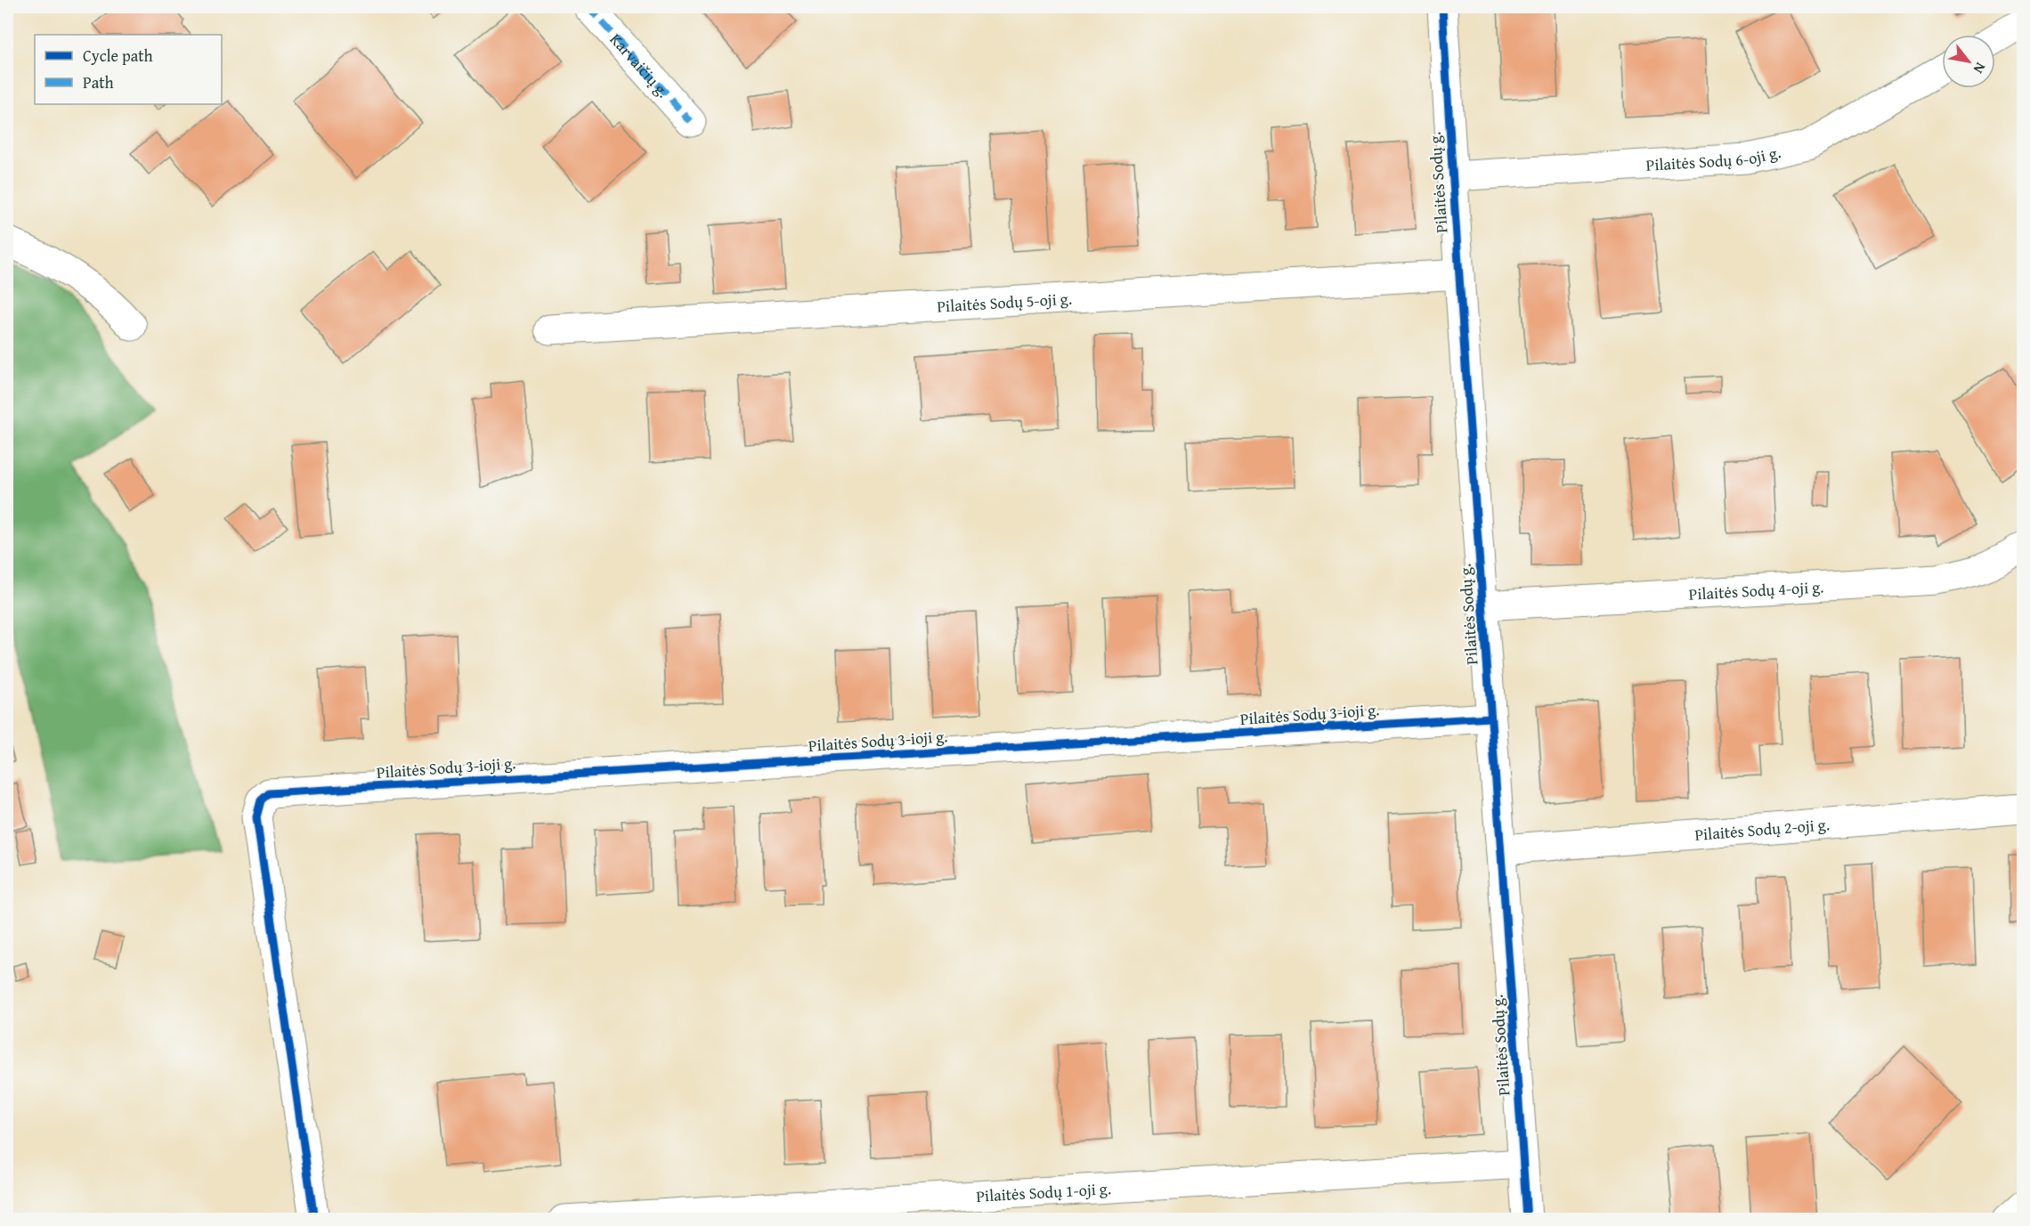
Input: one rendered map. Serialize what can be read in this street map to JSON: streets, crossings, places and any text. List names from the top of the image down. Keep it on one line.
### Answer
{"streets":{"street":["Karvaičių g.","Pilaitės Sodų 6-oji g.","Pilaitės Sodų g.","Pilaitės Sodų 5-oji g.","Pilaitės Sodų 4-oji g.","Pilaitės Sodų 3-ioji g.","Pilaitės Sodų 2-oji g.","Pilaitės Sodų 1-oji g."]},"crossings":[["Pilaitės Sodų 6-oji g.","Pilaitės Sodų g."],["Pilaitės Sodų g.","Pilaitės Sodų 5-oji g."],["Pilaitės Sodų g.","Pilaitės Sodų 4-oji g."],["Pilaitės Sodų g.","Pilaitės Sodų 3-ioji g."],["Pilaitės Sodų g.","Pilaitės Sodų 2-oji g."],["Pilaitės Sodų g.","Pilaitės Sodų 1-oji g."]],"legend":["Cycle path","Path"],"north":"bottom right"}
